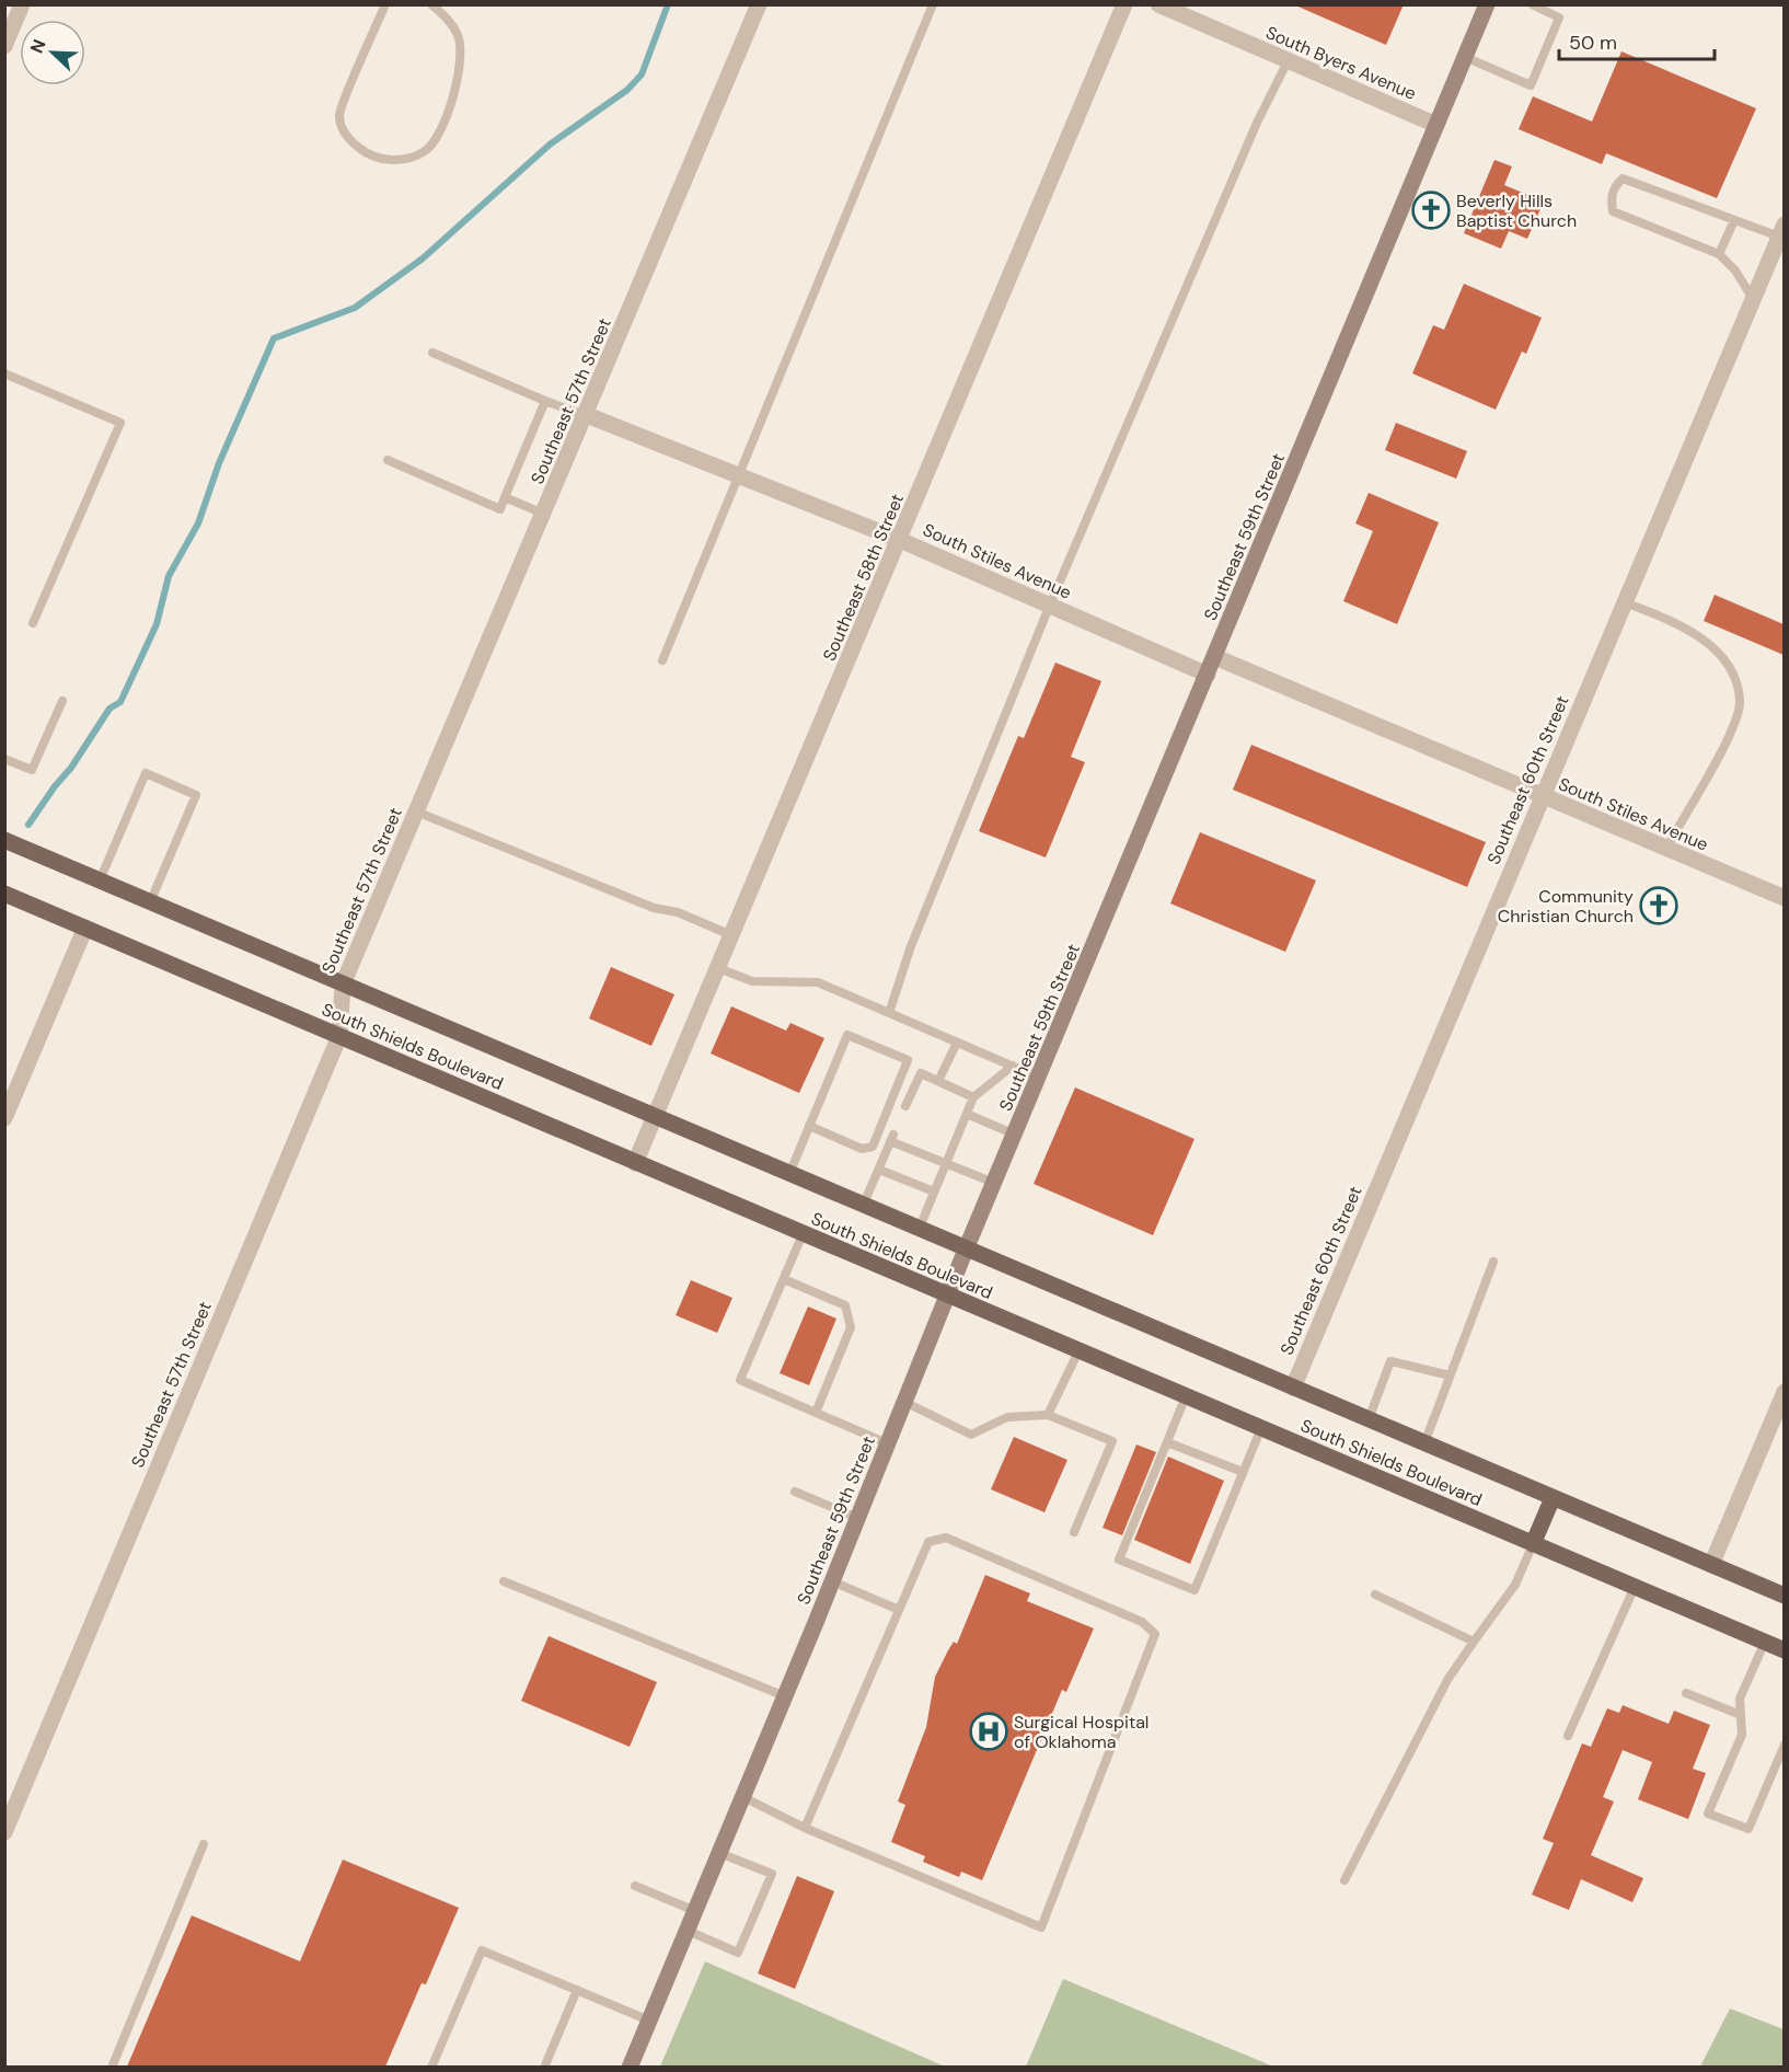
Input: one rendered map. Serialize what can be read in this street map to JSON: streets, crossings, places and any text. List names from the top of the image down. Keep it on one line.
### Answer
{"streets":{"main road":["Southeast 59th Street","South Shields Boulevard"],"street":["South Byers Avenue","Southeast 57th Street","South Stiles Avenue","Southeast 58th Street","Southeast 60th Street"]},"crossings":[["South Byers Avenue","Southeast 59th Street"],["Southeast 57th Street","South Stiles Avenue"],["Southeast 57th Street","South Shields Boulevard"],["Southeast 59th Street","South Stiles Avenue"],["Southeast 59th Street","South Shields Boulevard"],["South Stiles Avenue","Southeast 58th Street"],["South Stiles Avenue","Southeast 60th Street"],["Southeast 58th Street","South Shields Boulevard"],["Southeast 60th Street","South Shields Boulevard"]],"places":{"church":["Beverly Hills Baptist Church","Community Christian Church"],"hospital":["Surgical Hospital of Oklahoma"]},"scale_bar":"50 m","north":"top left"}
